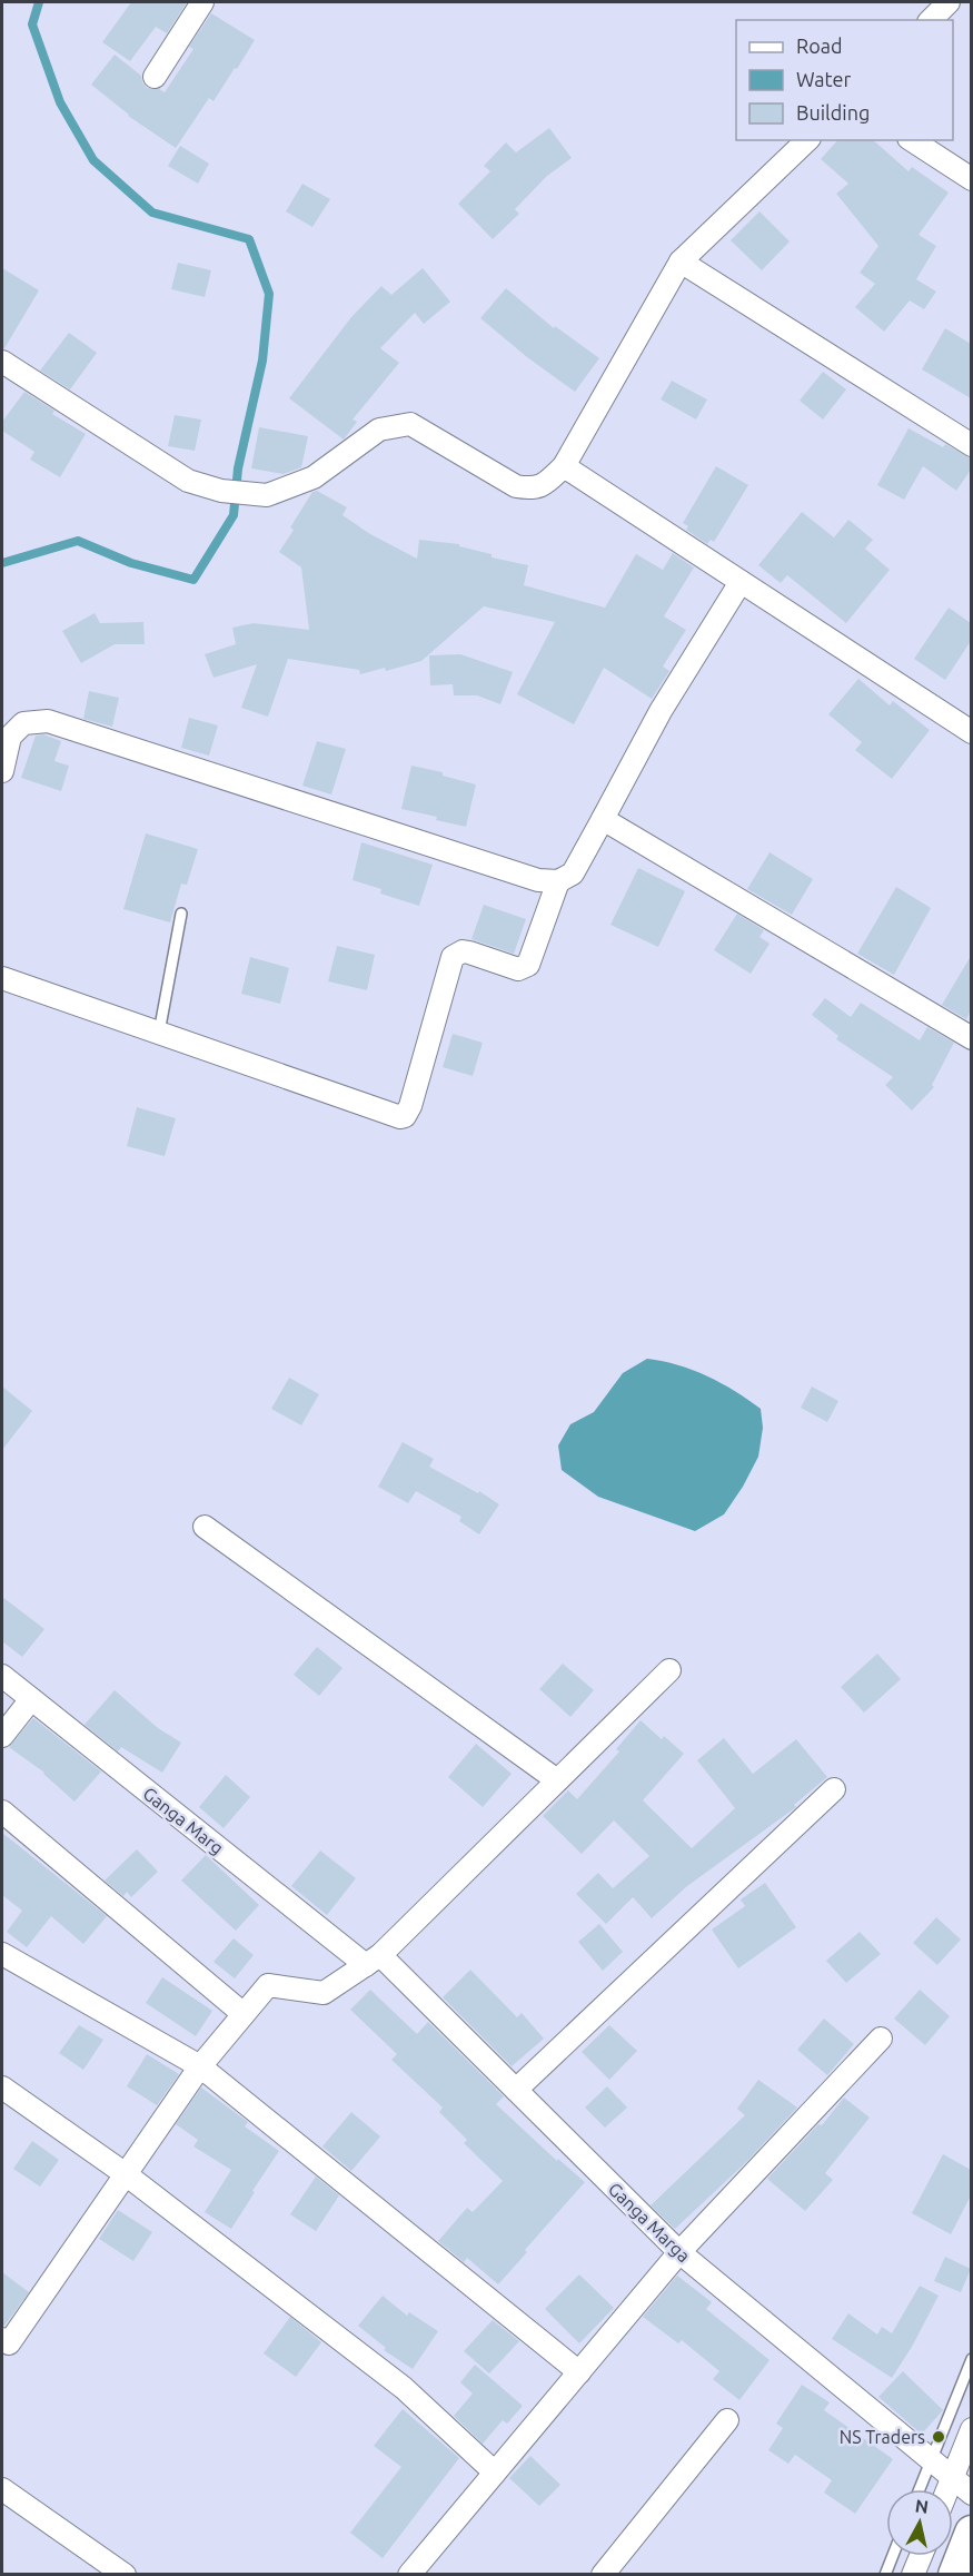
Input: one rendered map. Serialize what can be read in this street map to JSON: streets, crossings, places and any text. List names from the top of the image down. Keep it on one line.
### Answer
{"streets":{"street":["Ganga Marg","Ganga Marga"]},"crossings":[["Ganga Marg","Ganga Marga"]],"places":["NS Traders"],"legend":["Road","Water","Building"],"north":"top"}
